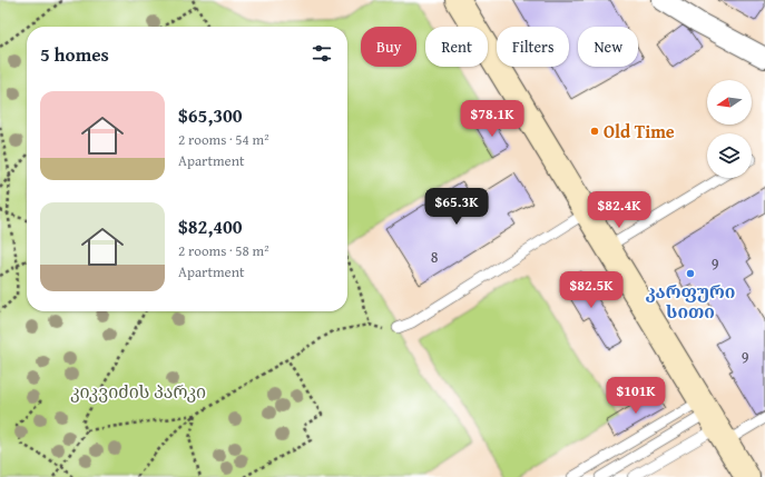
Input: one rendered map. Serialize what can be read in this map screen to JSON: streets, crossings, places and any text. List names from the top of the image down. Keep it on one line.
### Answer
{"parks":["კიკვიძის პარკი"],"places":["Old Time","კარფური სითი"],"house_numbers":["8","9","9"],"north":"left","page":{"chip":["Buy","Rent","Filters","New"],"heading":"5 homes","list":[{"name":"$65,300","note":"2 rooms · 54 m² · Apartment"},{"name":"$82,400","note":"2 rooms · 58 m² · Apartment"}],"price":["$78.1K","$65.3K","$82.4K","$82.5K","$101K"]}}
